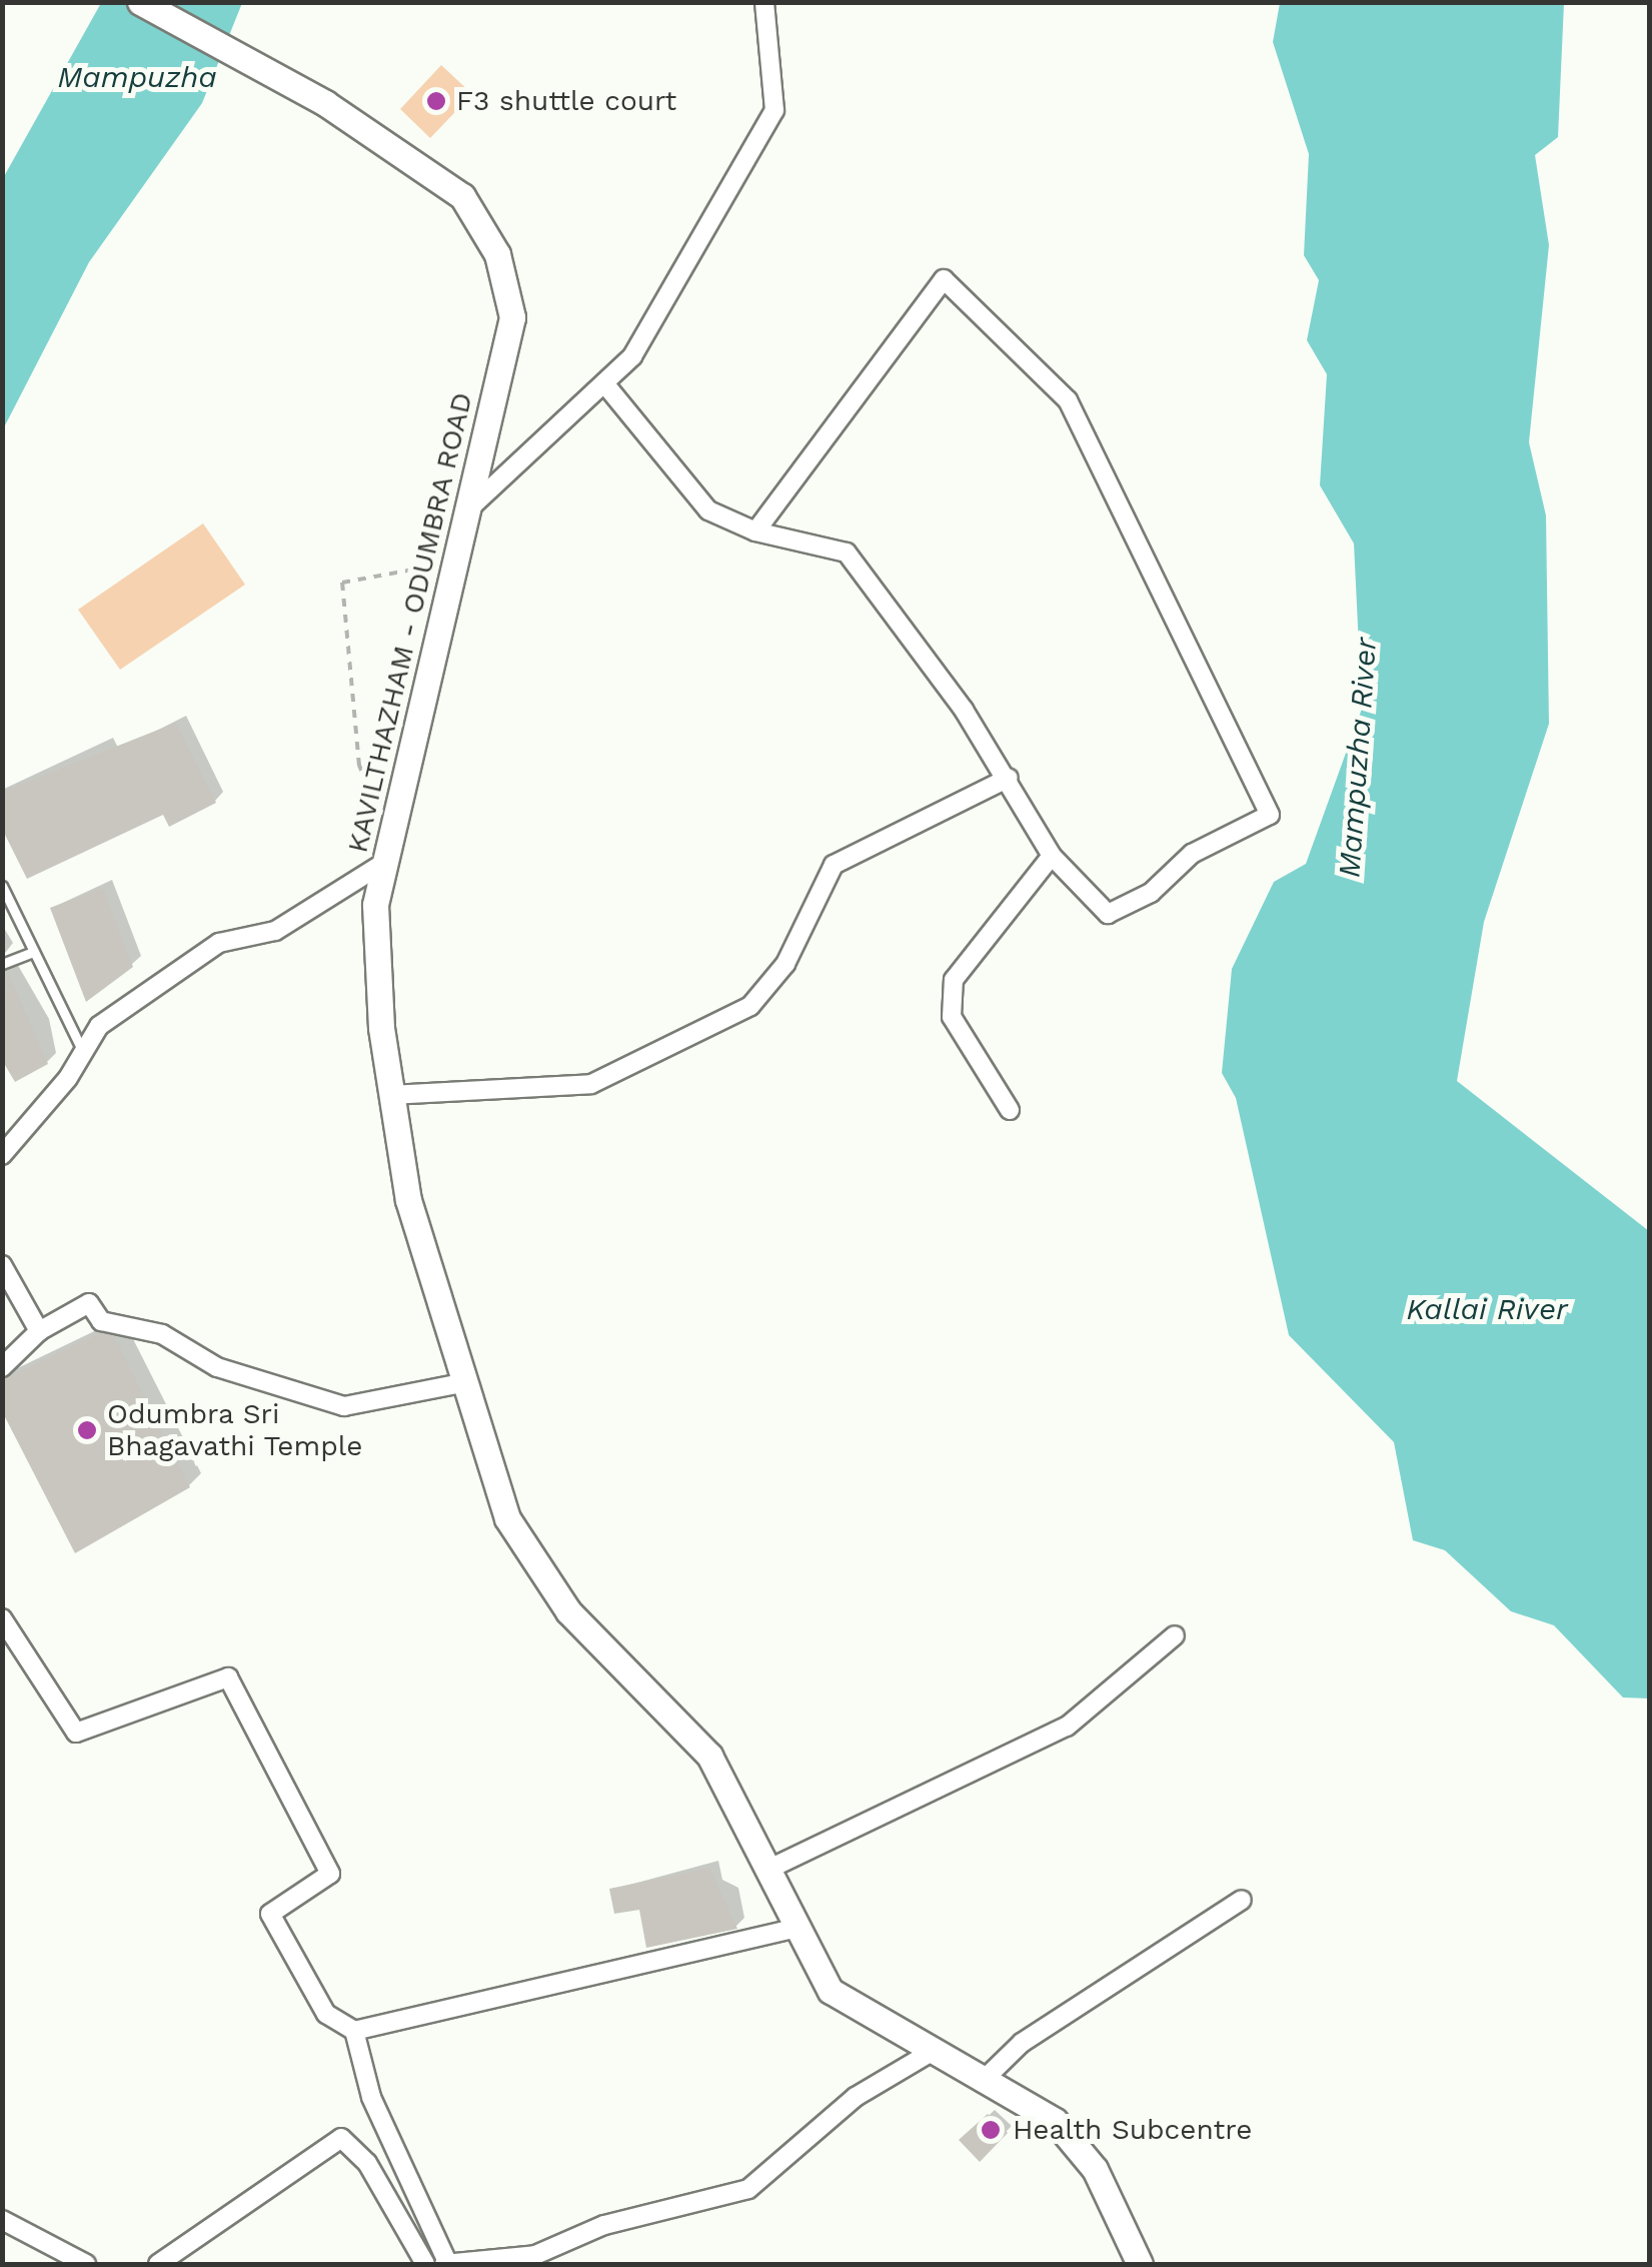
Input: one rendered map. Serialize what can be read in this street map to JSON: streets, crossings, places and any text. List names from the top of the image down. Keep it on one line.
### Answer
{"streets":{"main road":["KAVILTHAZHAM - ODUMBRA ROAD"]},"water":["Mampuzha","Mampuzha River","Kallai River"],"places":["F3 shuttle court","Odumbra Sri Bhagavathi Temple","Health Subcentre"]}
